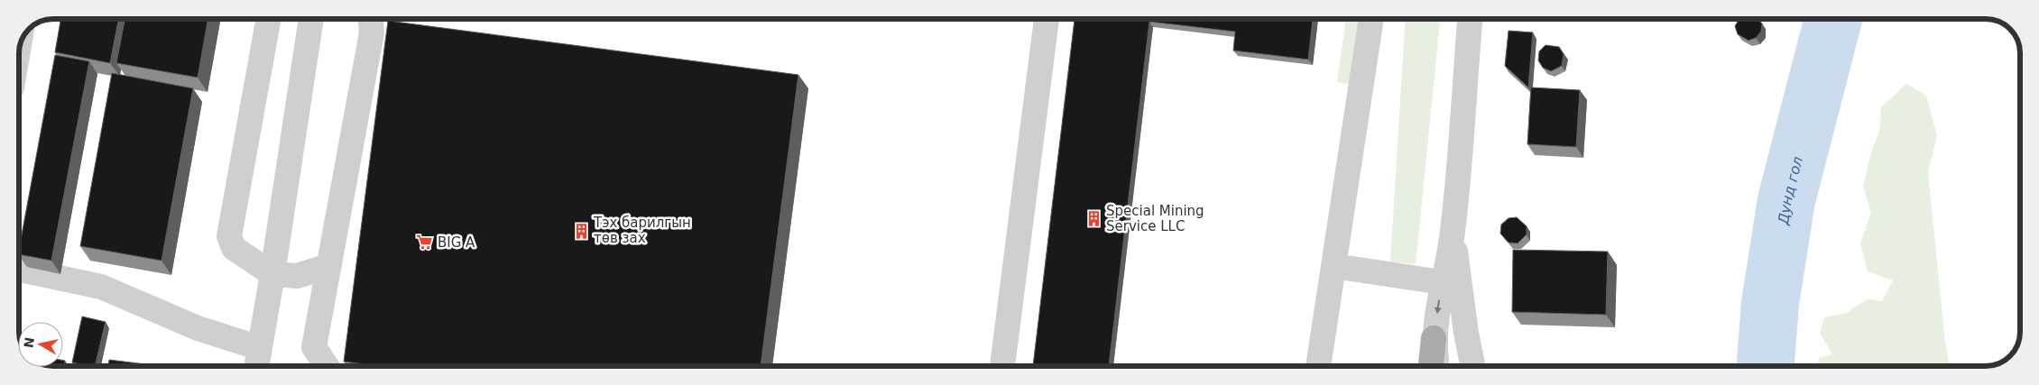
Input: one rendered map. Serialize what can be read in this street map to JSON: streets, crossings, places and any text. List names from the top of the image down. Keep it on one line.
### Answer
{"water":["Дунд гол"],"places":{"building":["Special Mining Service LLC","Тэх барилгын төв зах"],"supermarket":["BIG A"]},"north":"left"}
